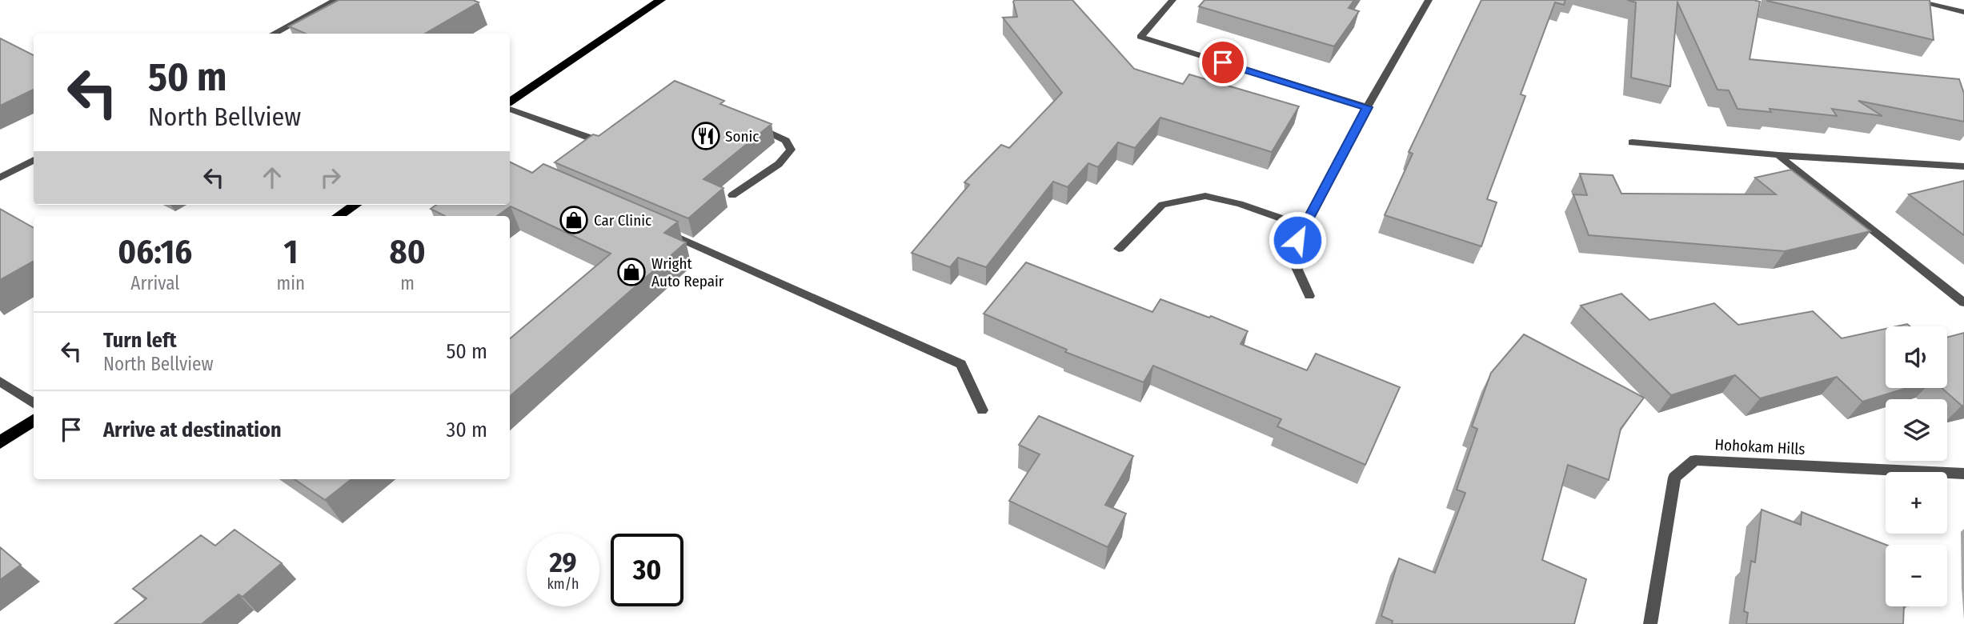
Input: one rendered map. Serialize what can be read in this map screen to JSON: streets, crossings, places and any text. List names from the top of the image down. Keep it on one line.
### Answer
{"streets":{"street":["Hohokam Hills"]},"places":{"restaurant":["Sonic"],"shop":["Car Clinic","Wright Auto Repair"]},"page":{"turn":["50 m","North Bellview"],"eta":["06:16","Arrival","1","min","80","m"],"list":[{"name":"Turn left","note":"North Bellview","value":"50 m"},{"name":"Arrive at destination","value":"30 m"}],"map_buttons":["+","−"],"speed":"29 km/h","limit":"30"}}
